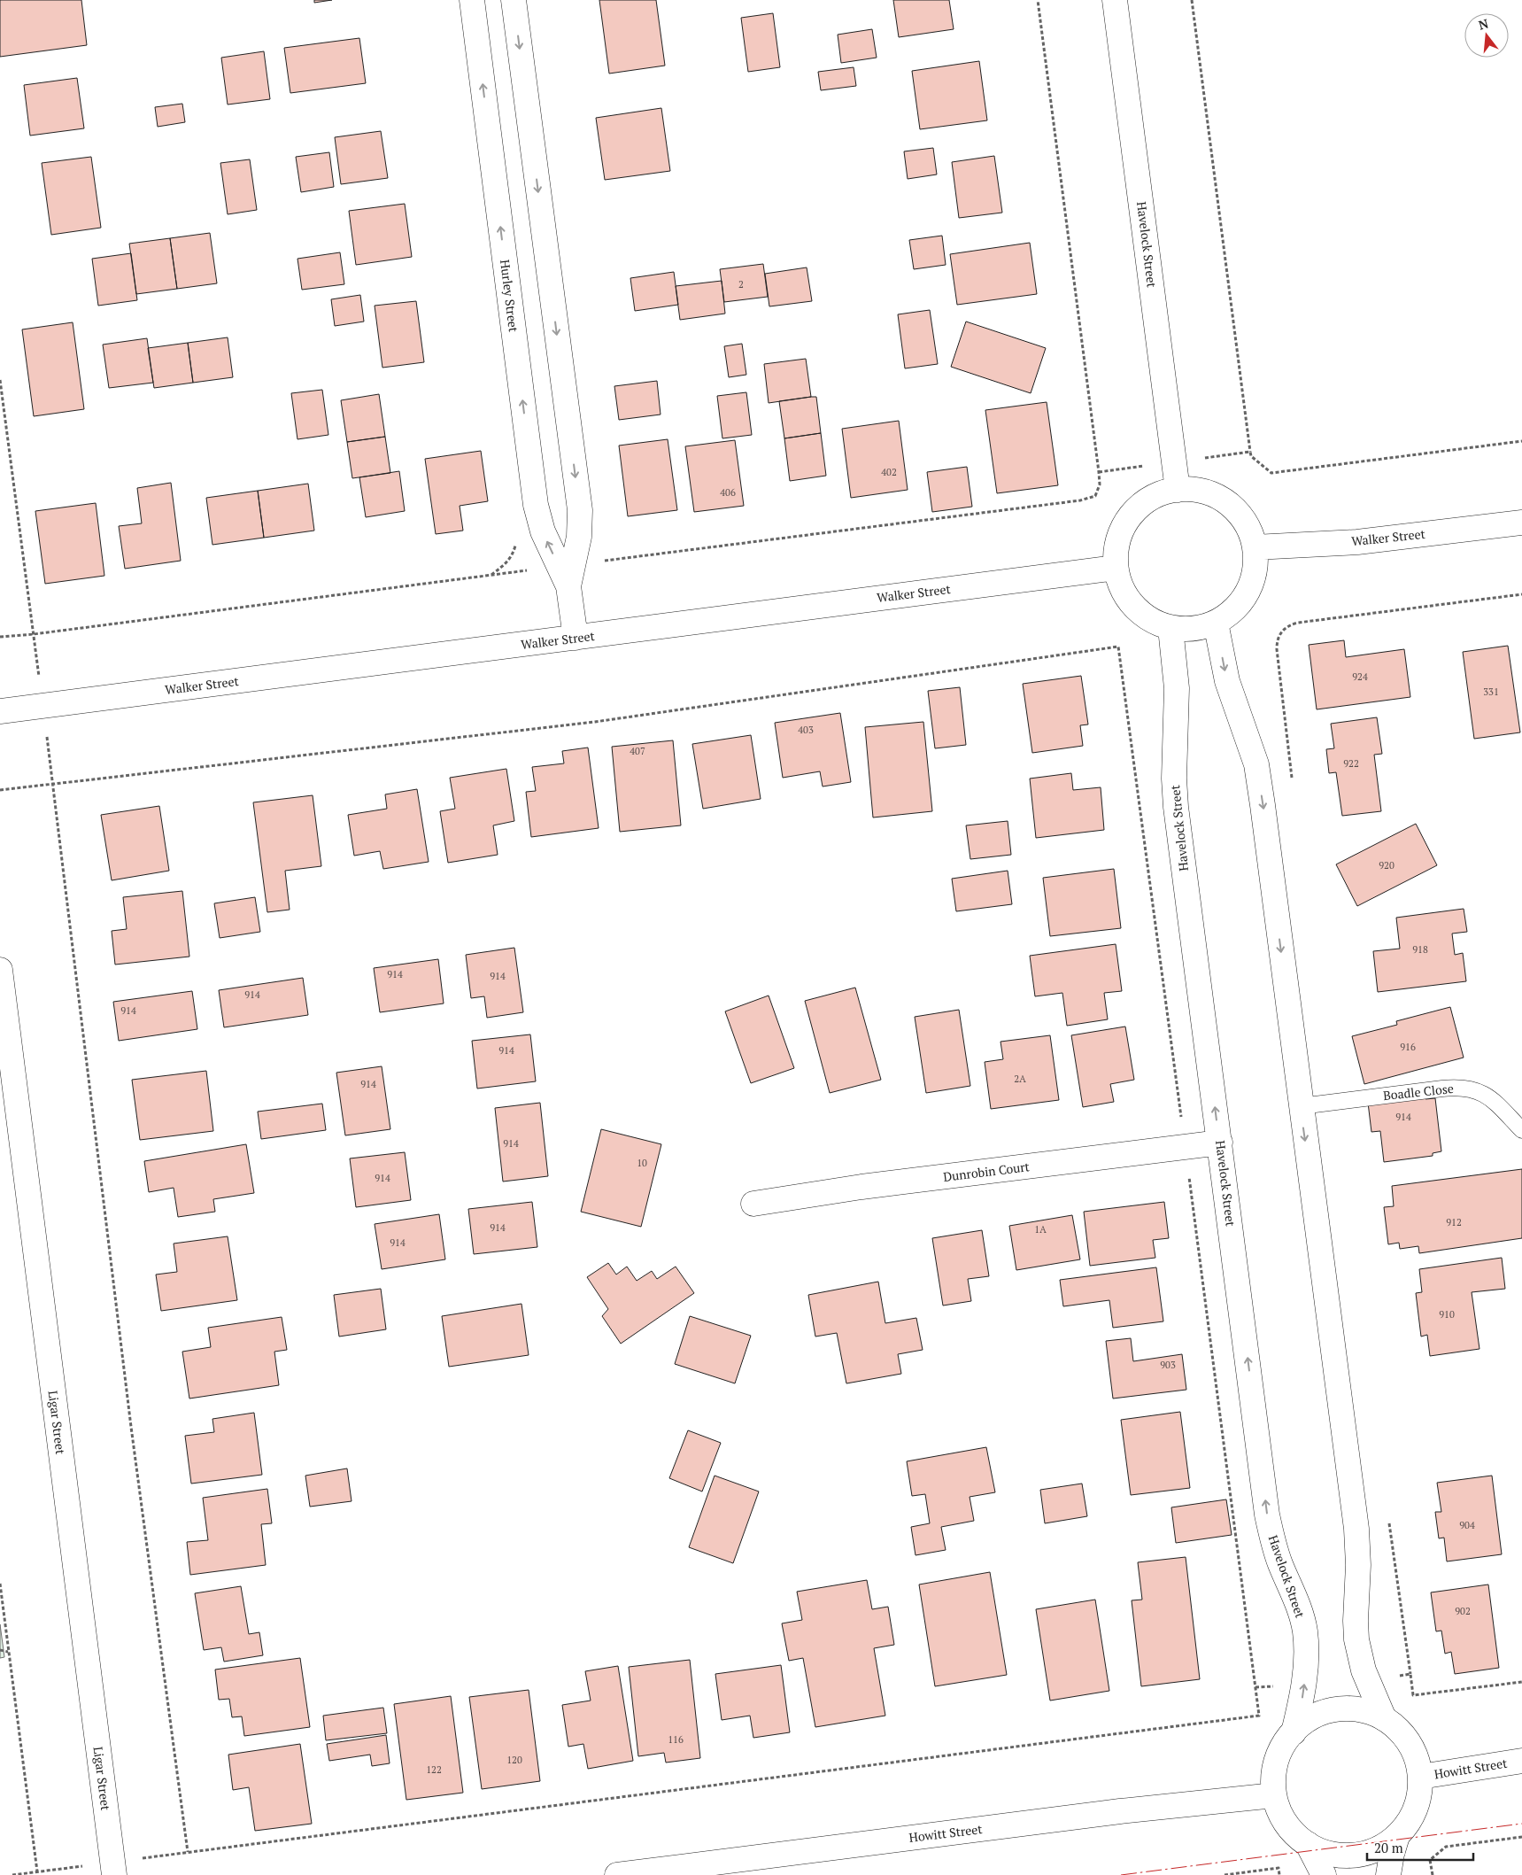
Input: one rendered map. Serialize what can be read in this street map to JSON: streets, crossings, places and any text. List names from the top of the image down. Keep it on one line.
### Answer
{"streets":{"street":["Havelock Street","Hurley Street","Walker Street","Dunrobin Court","Ligar Street","Howitt Street"],"lane":["Boadle Close"]},"crossings":[["Havelock Street","Walker Street"],["Havelock Street","Dunrobin Court"],["Havelock Street","Howitt Street"],["Hurley Street","Walker Street"]],"house_numbers":["2","402","406","924","331","403","407","922","920","918","914","914","914","914","916","914","2A","914","914","914","10","914","912","914","1A","914","910","903","904","902","116","120","122"],"scale_bar":"20 m","north":"top"}
